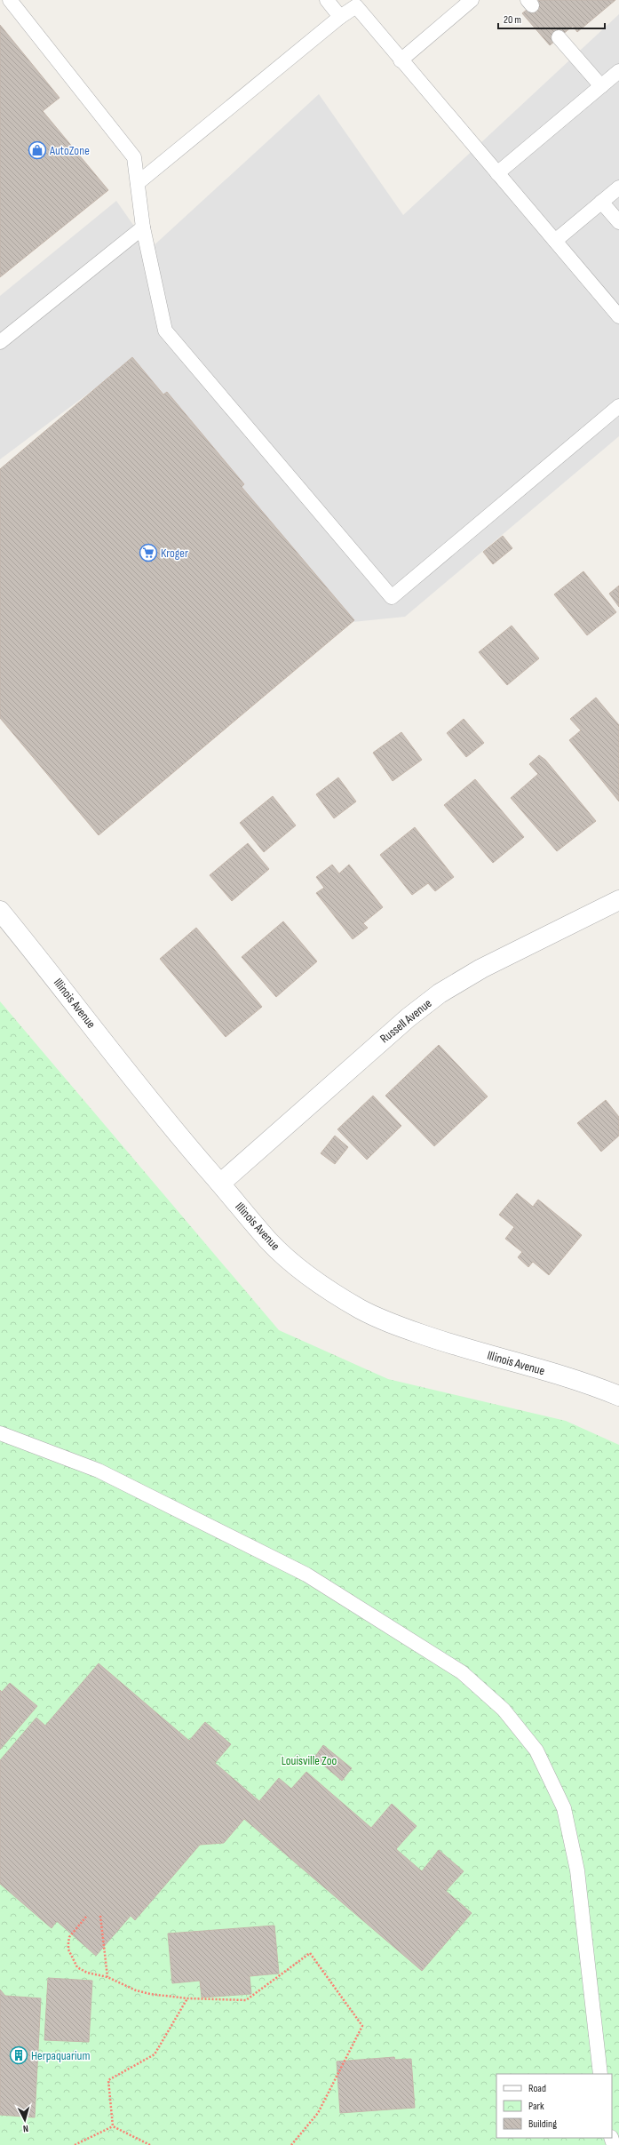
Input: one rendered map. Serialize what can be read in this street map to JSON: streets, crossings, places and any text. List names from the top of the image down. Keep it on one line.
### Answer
{"streets":{"street":["Illinois Avenue","Russell Avenue"]},"crossings":[["Illinois Avenue","Russell Avenue"]],"parks":["Louisville Zoo"],"places":{"shop":["AutoZone"],"supermarket":["Kroger"],"building":["Herpaquarium"]},"legend":["Road","Park","Building"],"scale_bar":"20 m","north":"bottom"}
